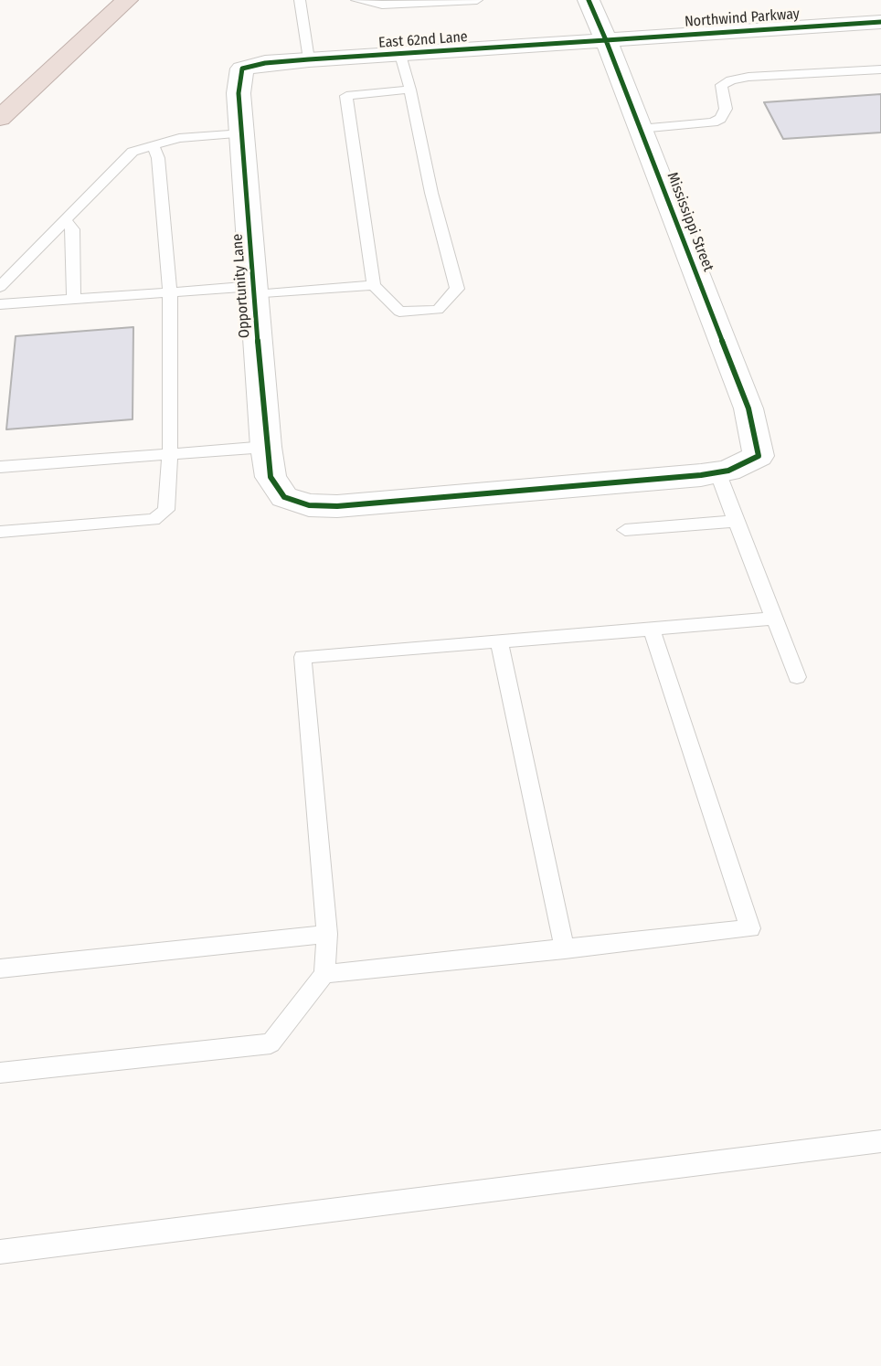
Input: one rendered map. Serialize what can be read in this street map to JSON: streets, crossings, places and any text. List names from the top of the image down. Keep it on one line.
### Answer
{"streets":{"street":["Northwind Parkway","East 62nd Lane","Mississippi Street","Opportunity Lane"]},"crossings":[["Northwind Parkway","East 62nd Lane"],["Northwind Parkway","Mississippi Street"],["East 62nd Lane","Mississippi Street"],["East 62nd Lane","Opportunity Lane"],["Mississippi Street","Opportunity Lane"]]}
